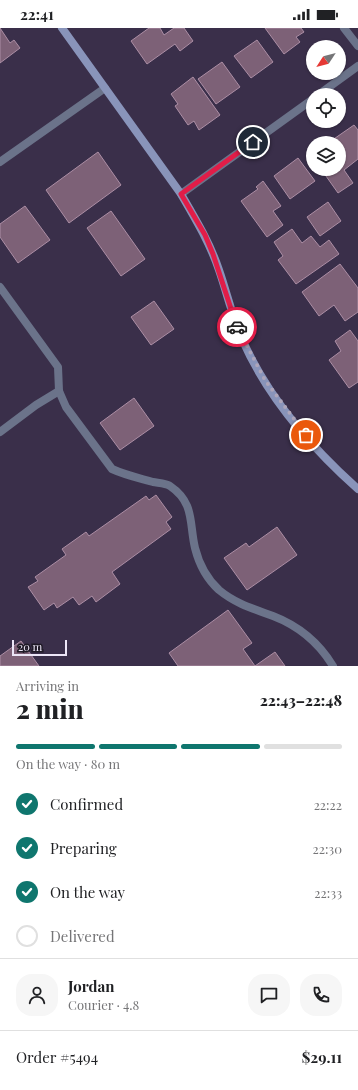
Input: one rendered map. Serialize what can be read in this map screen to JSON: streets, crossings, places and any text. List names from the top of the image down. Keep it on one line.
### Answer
{"scale_bar":"20 m","north":"bottom left","page":{"status":"22:41","scale":"20 m","heading":["2 min","Arriving in","22:43–22:48"],"panel":["Jordan","Courier · 4.8","Order #5494","$29.11"],"bar":"On the way · 80 m","list":[["Confirmed","22:22"],["Preparing","22:30"],["On the way","22:33"],"Delivered"]}}
